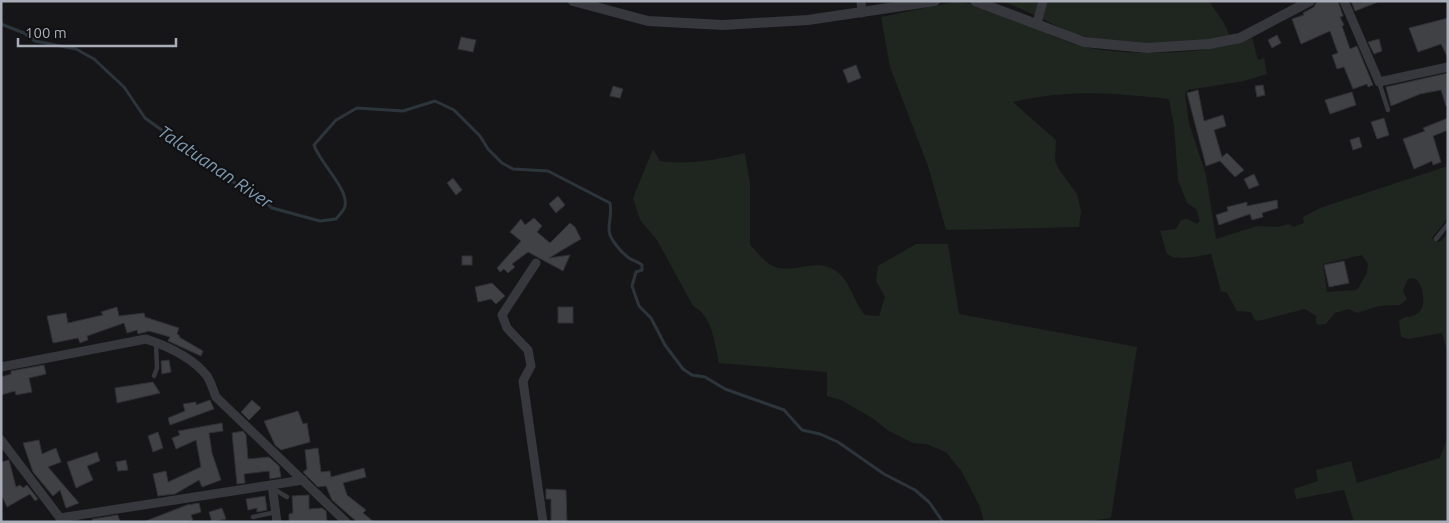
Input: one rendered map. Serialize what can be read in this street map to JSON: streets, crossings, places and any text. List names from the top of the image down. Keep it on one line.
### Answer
{"water":["Talatuanan River"],"scale_bar":"100 m"}
